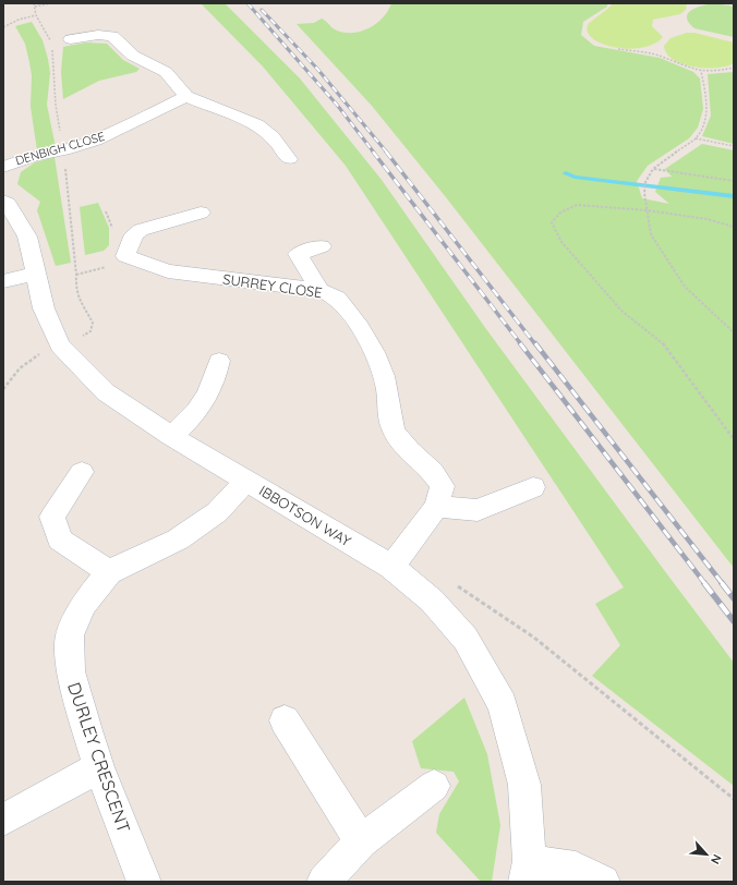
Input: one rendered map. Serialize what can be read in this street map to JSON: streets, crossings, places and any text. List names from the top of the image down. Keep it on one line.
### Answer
{"streets":{"street":["DENBIGH CLOSE","SURREY CLOSE","IBBOTSON WAY","DURLEY CRESCENT"]},"crossings":[["SURREY CLOSE","IBBOTSON WAY"],["IBBOTSON WAY","DURLEY CRESCENT"]],"north":"bottom right"}
